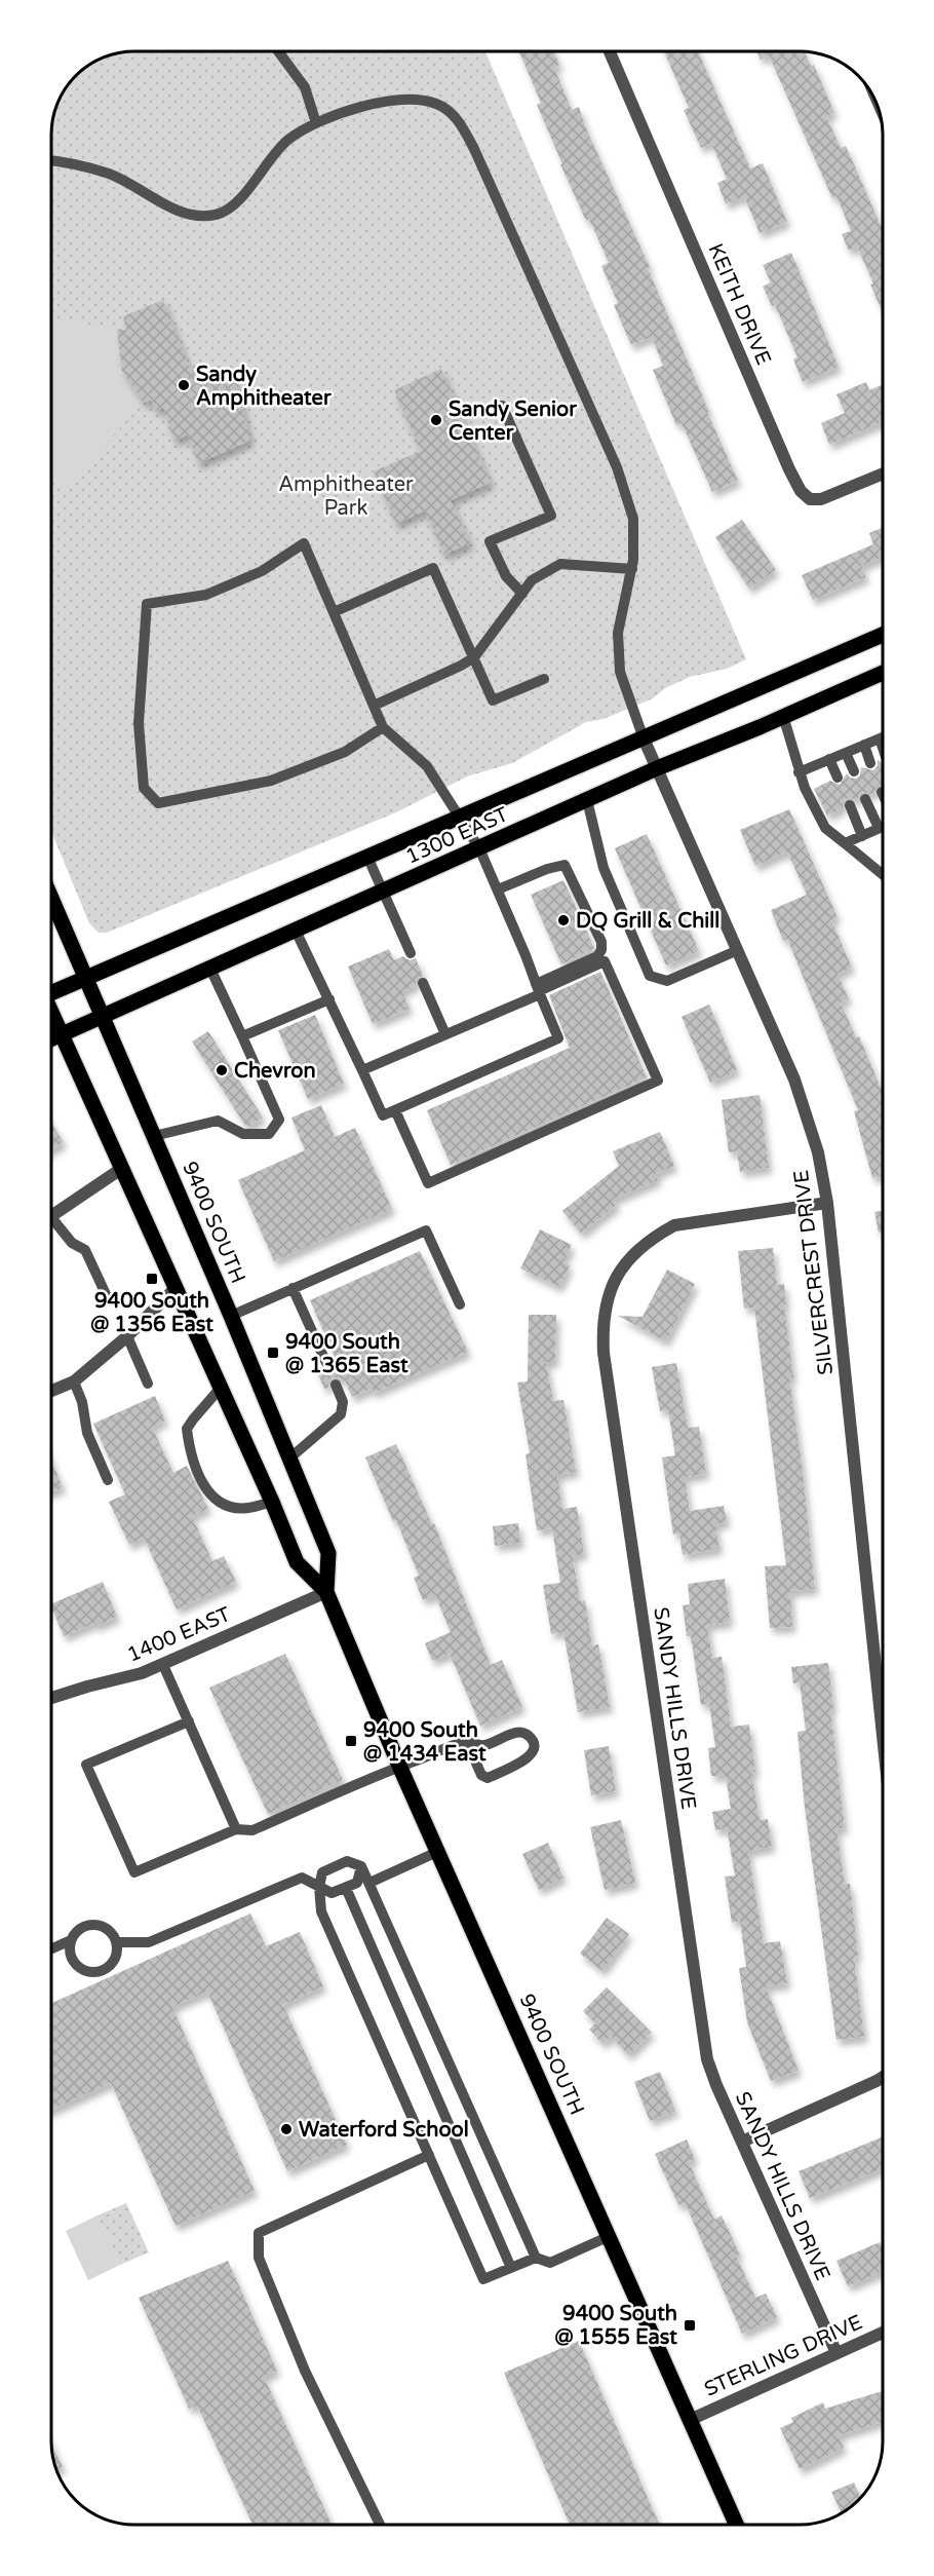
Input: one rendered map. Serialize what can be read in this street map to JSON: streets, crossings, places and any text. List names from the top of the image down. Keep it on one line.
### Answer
{"streets":{"main road":["1300 EAST","9400 SOUTH"],"street":["KEITH DRIVE","SILVERCREST DRIVE","1400 EAST","SANDY HILLS DRIVE","STERLING DRIVE"]},"crossings":[["1300 EAST","9400 SOUTH"],["1300 EAST","SILVERCREST DRIVE"],["9400 SOUTH","1400 EAST"],["9400 SOUTH","STERLING DRIVE"],["SILVERCREST DRIVE","SANDY HILLS DRIVE"],["SANDY HILLS DRIVE","STERLING DRIVE"]],"parks":["Amphitheater Park"],"places":{"other":["Sandy Amphitheater","Sandy Senior Center","DQ Grill & Chill","Chevron","Waterford School"],"transit":["9400 South @ 1356 East","9400 South @ 1365 East","9400 South @ 1434 East","9400 South @ 1555 East"]}}
